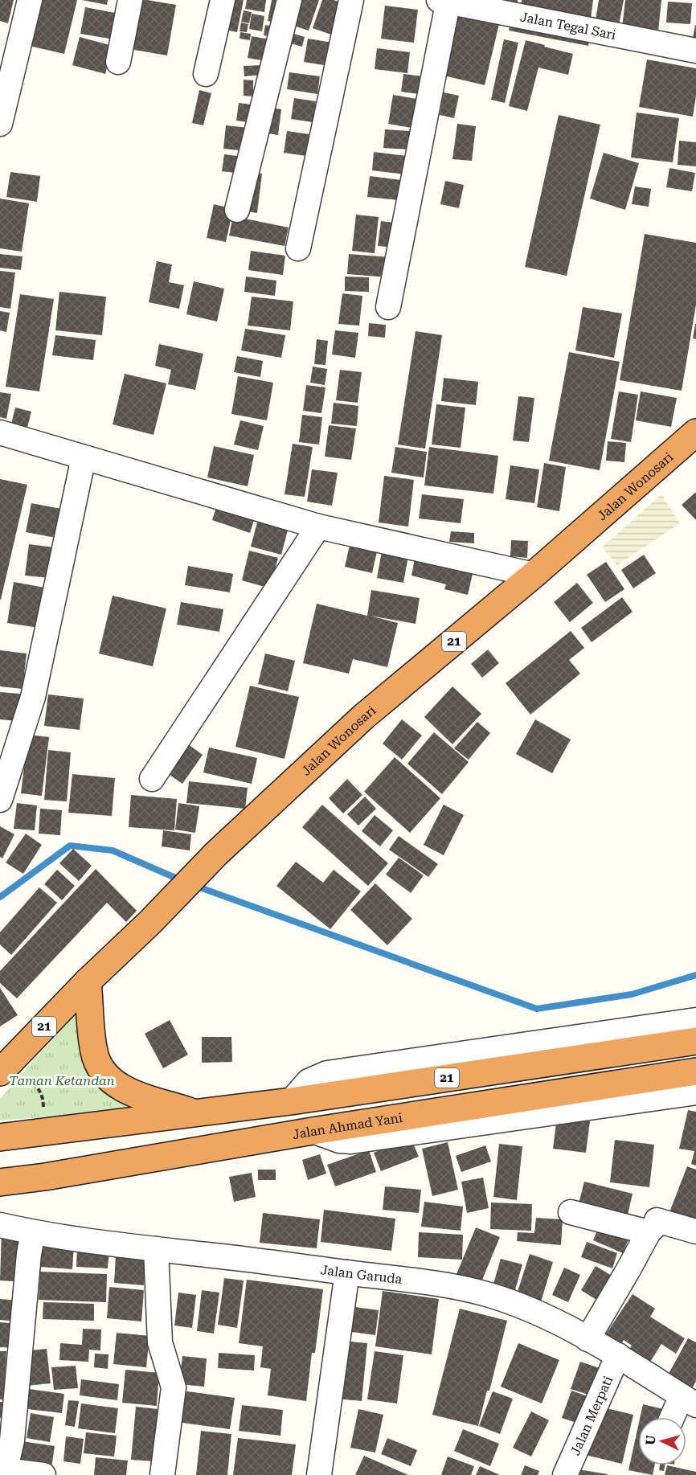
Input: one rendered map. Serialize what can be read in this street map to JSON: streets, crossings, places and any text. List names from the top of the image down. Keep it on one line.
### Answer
{"streets":{"highway":["Jalan Wonosari","21","Jalan Ahmad Yani"],"street":["Jalan Tegal Sari","Jalan Garuda","Jalan Merpati"]},"crossings":[["Jalan Wonosari","21"],["Jalan Garuda","Jalan Merpati"]],"parks":["Taman Ketandan"],"north":"left"}
